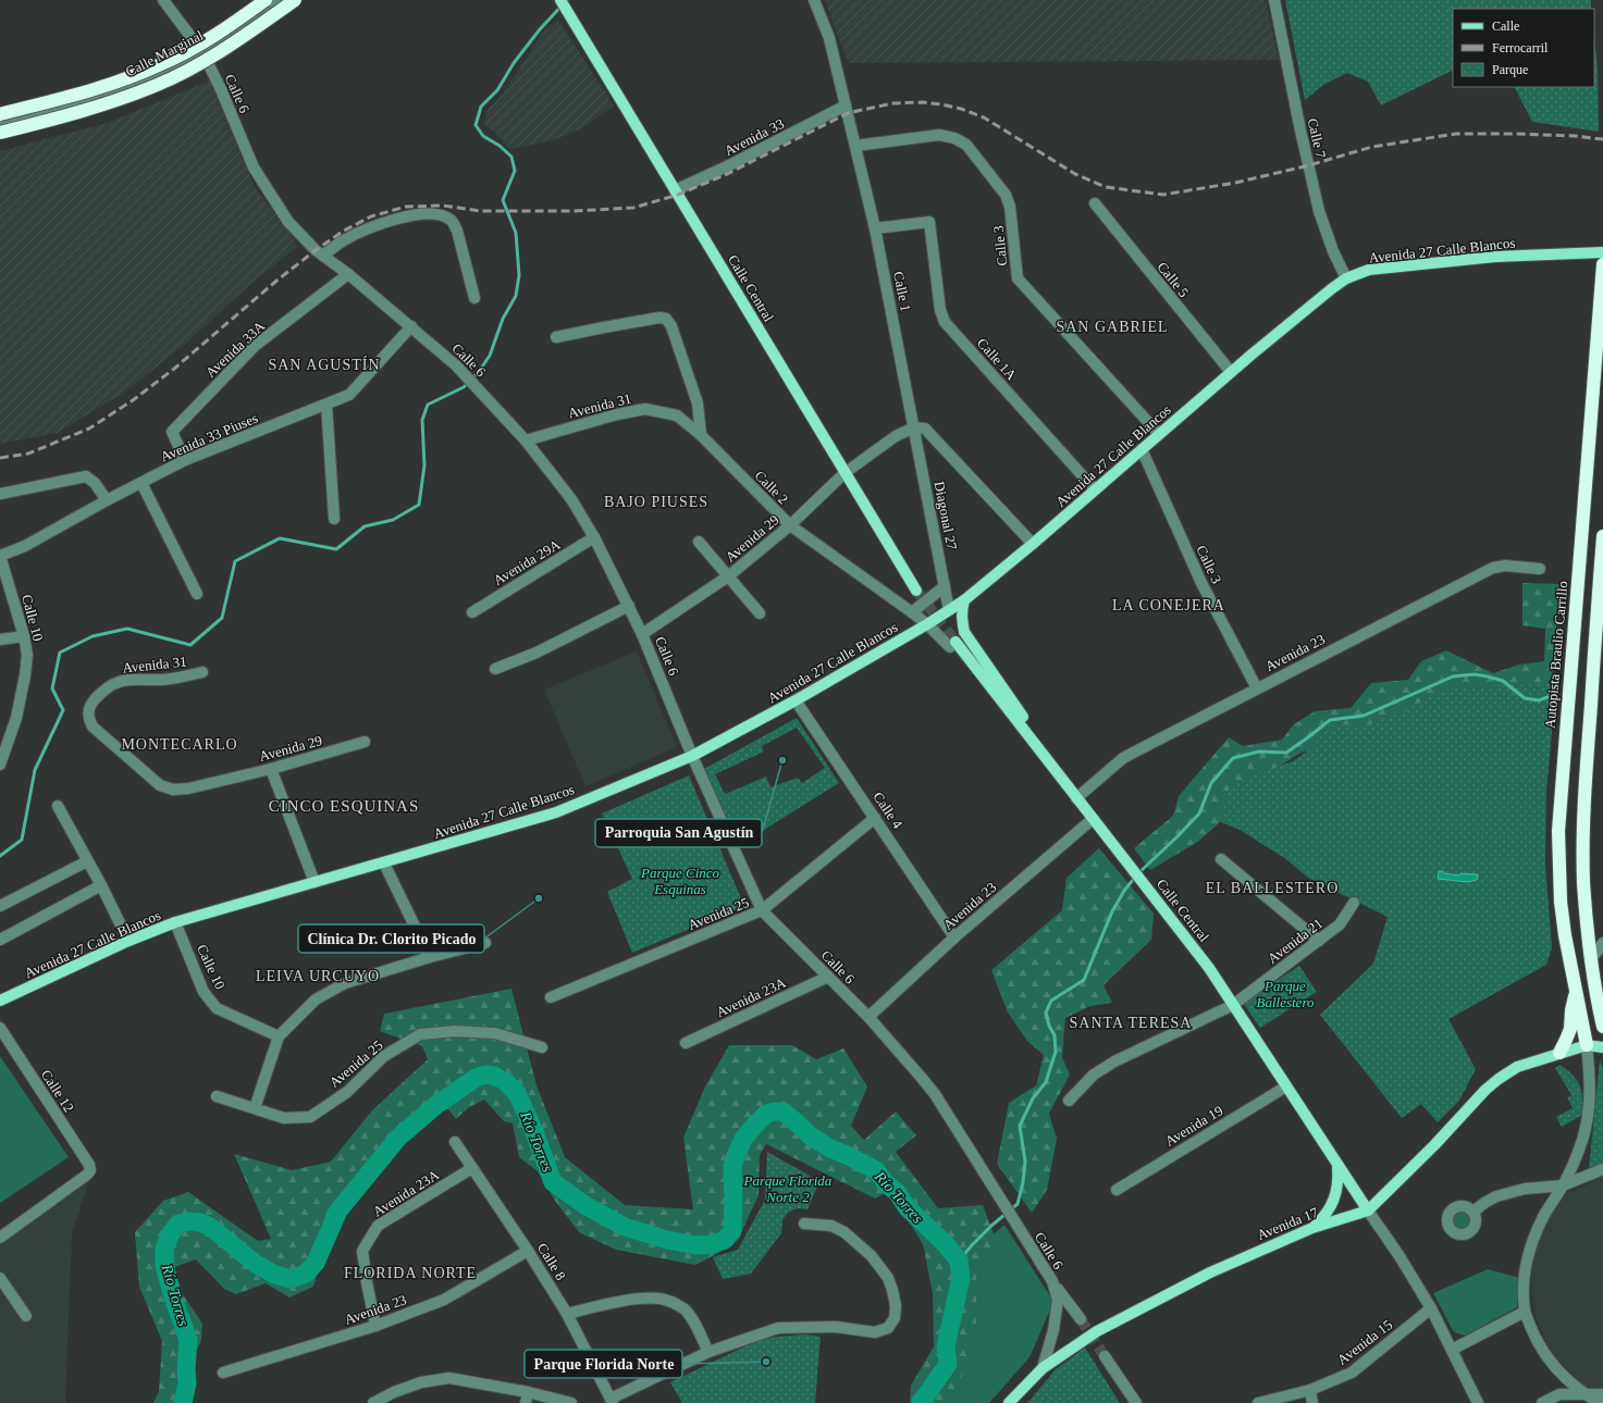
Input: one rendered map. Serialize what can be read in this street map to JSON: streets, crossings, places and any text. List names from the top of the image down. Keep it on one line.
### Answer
{"streets":{"highway":["Autopista Braulio Carrillo"],"main road":["Avenida 27 Calle Blancos","Calle Central","Avenida 17"],"street":["Calle Marginal","Calle 6","Avenida 33","Calle 7","Calle 3","Calle 5","Calle 1","Avenida 33A","Calle 1A","Avenida 31","Avenida 33 Piuses","Calle 2","Diagonal 27","Avenida 29","Avenida 29A","Calle 10","Avenida 23","Calle 4","Avenida 25","Avenida 21","Avenida 23A","Calle 12","Avenida 19","Calle 8","Avenida 15"]},"crossings":[["Calle Marginal","Calle 6"],["Calle 6","Avenida 27 Calle Blancos"],["Calle 6","Avenida 33A"],["Calle 6","Avenida 31"],["Calle 6","Avenida 33 Piuses"],["Calle 6","Avenida 29"],["Calle 6","Avenida 29A"],["Calle 6","Avenida 23"],["Calle 6","Avenida 25"],["Calle 6","Avenida 23A"],["Calle 6","Avenida 17"],["Avenida 33","Calle Central"],["Avenida 33","Calle 1"],["Calle 7","Avenida 27 Calle Blancos"],["Calle 3","Avenida 27 Calle Blancos"],["Calle 3","Calle 1"],["Calle 3","Avenida 23"],["Avenida 27 Calle Blancos","Calle 5"],["Avenida 27 Calle Blancos","Calle 1A"],["Avenida 27 Calle Blancos","Calle 2"],["Avenida 27 Calle Blancos","Diagonal 27"],["Avenida 27 Calle Blancos","Calle 10"],["Avenida 27 Calle Blancos","Calle 4"],["Calle Central","Calle 2"],["Calle Central","Avenida 29"],["Calle Central","Avenida 23"],["Calle Central","Avenida 21"],["Calle Central","Avenida 19"],["Calle Central","Avenida 17"],["Calle 1","Calle 1A"],["Calle 1","Diagonal 27"],["Calle 1","Avenida 29"],["Avenida 33A","Avenida 33 Piuses"],["Avenida 31","Calle 2"],["Avenida 31","Avenida 29"],["Avenida 33 Piuses","Calle 10"],["Calle 2","Avenida 29"],["Diagonal 27","Avenida 29"],["Avenida 23","Calle 4"],["Avenida 23","Avenida 23A"],["Avenida 23","Calle 8"],["Autopista Braulio Carrillo","Avenida 17"],["Calle 4","Avenida 25"],["Avenida 23A","Calle 8"]],"districts":["SAN GABRIEL","SAN AGUSTÍN","BAJO PIUSES","LA CONEJERA","MONTECARLO","CINCO ESQUINAS","EL BALLESTERO","LEIVA URCUYO","SANTA TERESA","FLORIDA NORTE"],"water":["Río Torres"],"parks":["Parque Cinco Esquinas","Parque Ballestero","Parque Florida Norte 2"],"places":["Parroquia San Agustín","Clínica Dr. Clorito Picado","Parque Florida Norte"],"legend":["Calle","Ferrocarril","Parque"]}
